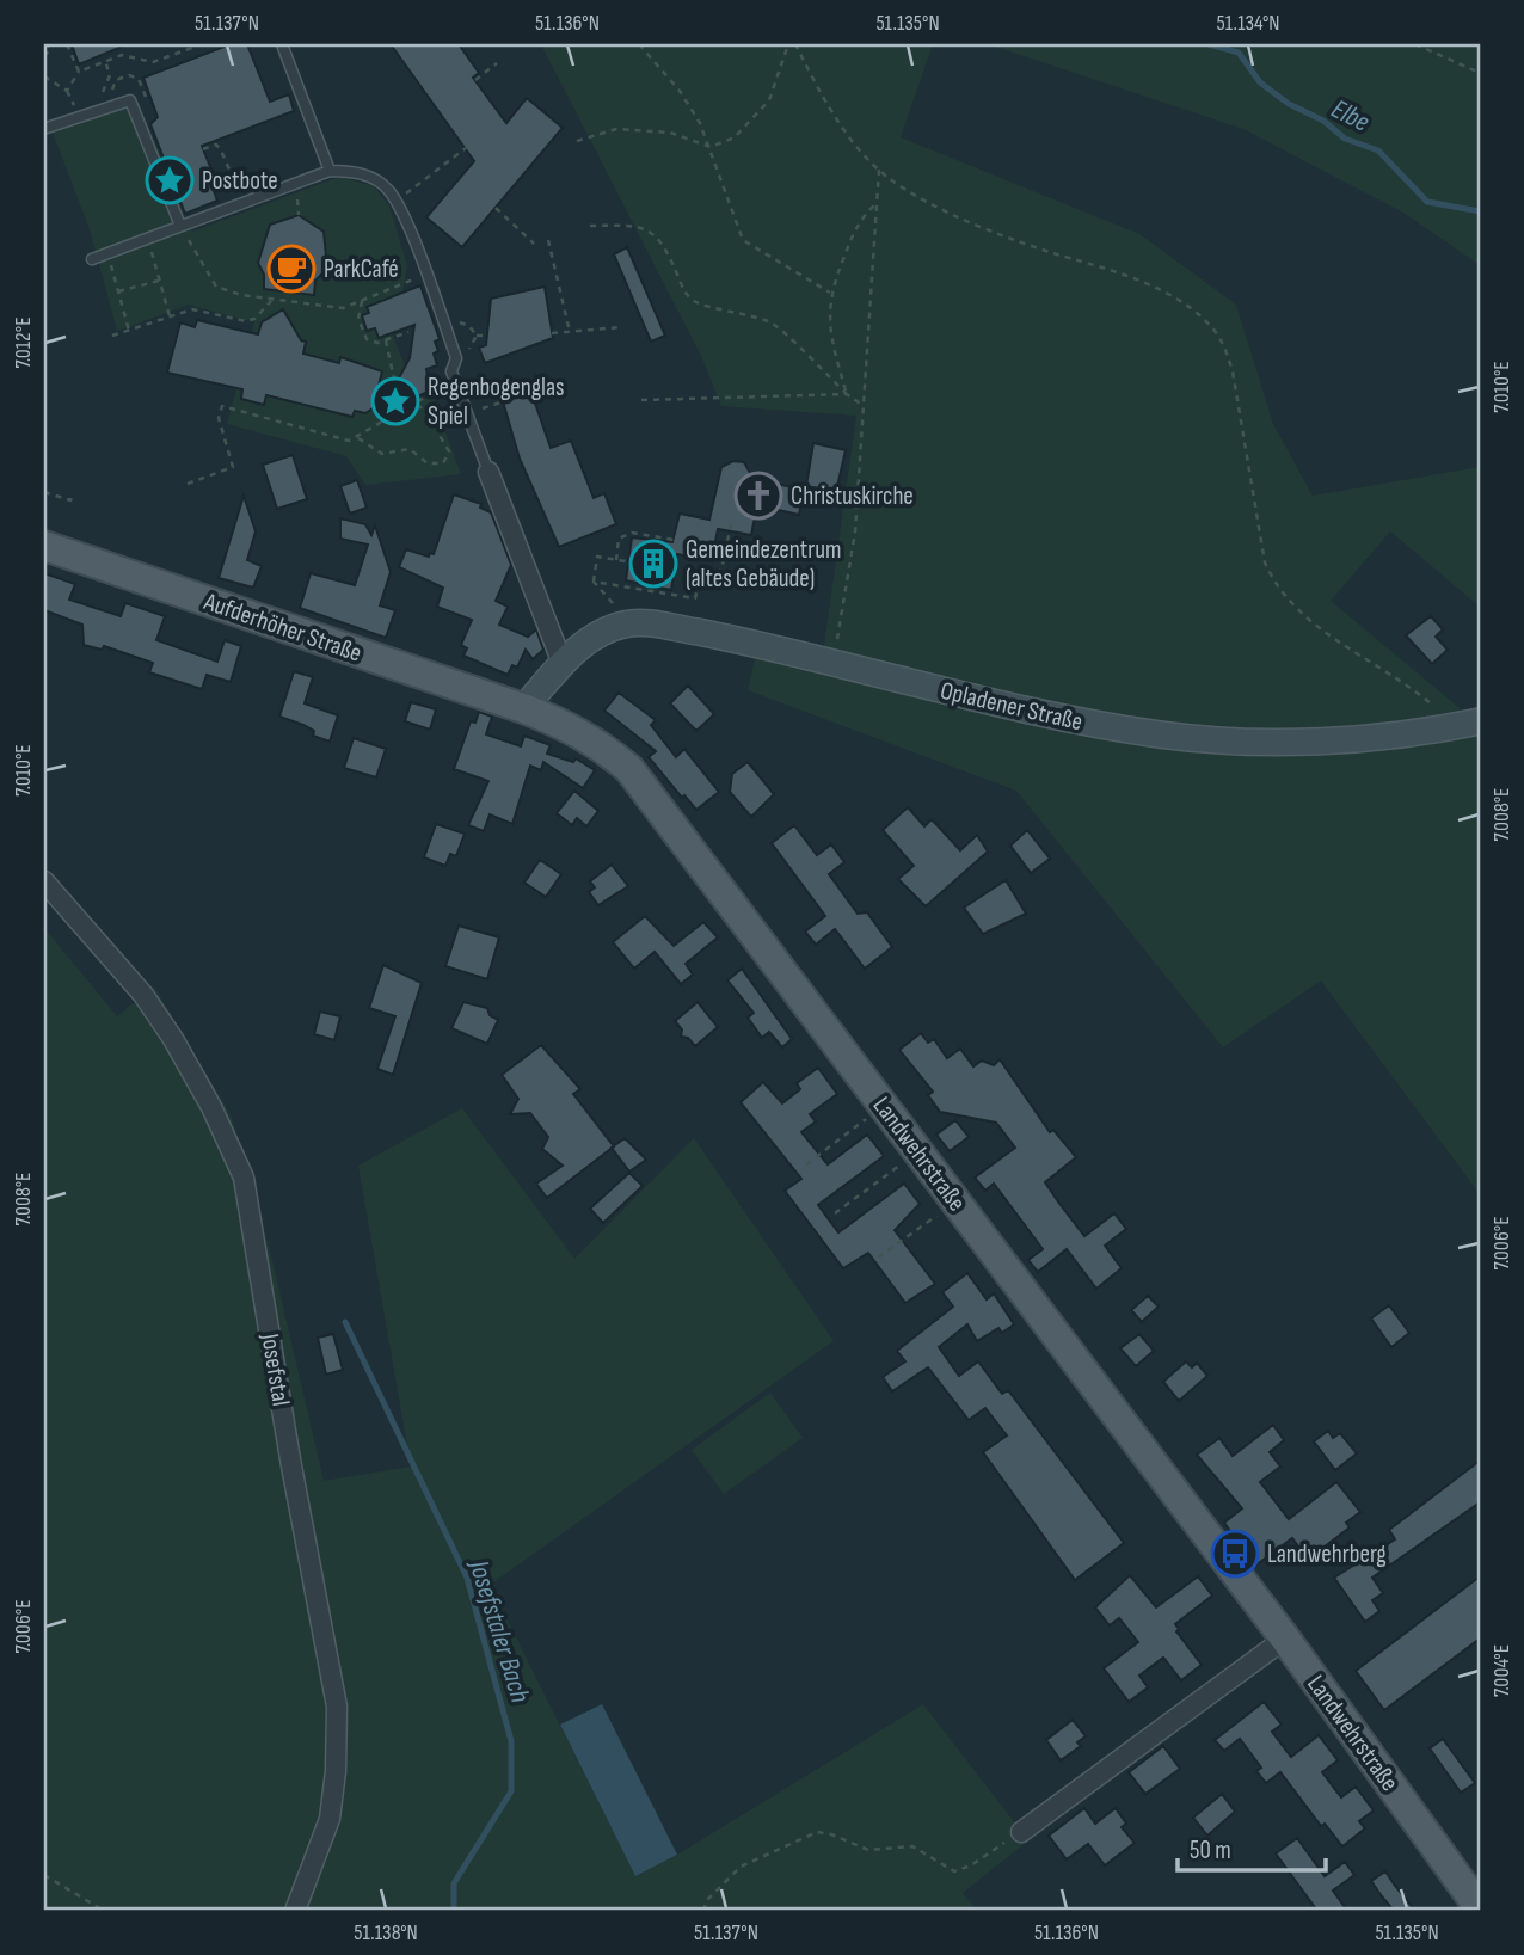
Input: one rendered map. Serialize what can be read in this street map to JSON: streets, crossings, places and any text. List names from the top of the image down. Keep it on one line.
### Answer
{"streets":{"main road":["Aufderhöher Straße","Opladener Straße","Landwehrstraße"],"street":["Josefstal"]},"crossings":[["Aufderhöher Straße","Opladener Straße"],["Aufderhöher Straße","Landwehrstraße"],["Opladener Straße","Landwehrstraße"]],"water":["Elbe","Josefstaler Bach"],"places":{"place":["Postbote","Regenbogenglas Spiel"],"cafe":["ParkCafé"],"church":["Christuskirche"],"building":["Gemeindezentrum (altes Gebäude)"],"bus stop":["Landwehrberg"]},"scale_bar":"50 m","coordinates":["51.137°N","51.136°N","51.135°N","51.134°N","7.012°E","7.010°E","7.008°E","7.006°E","7.004°E","51.138°N"]}
